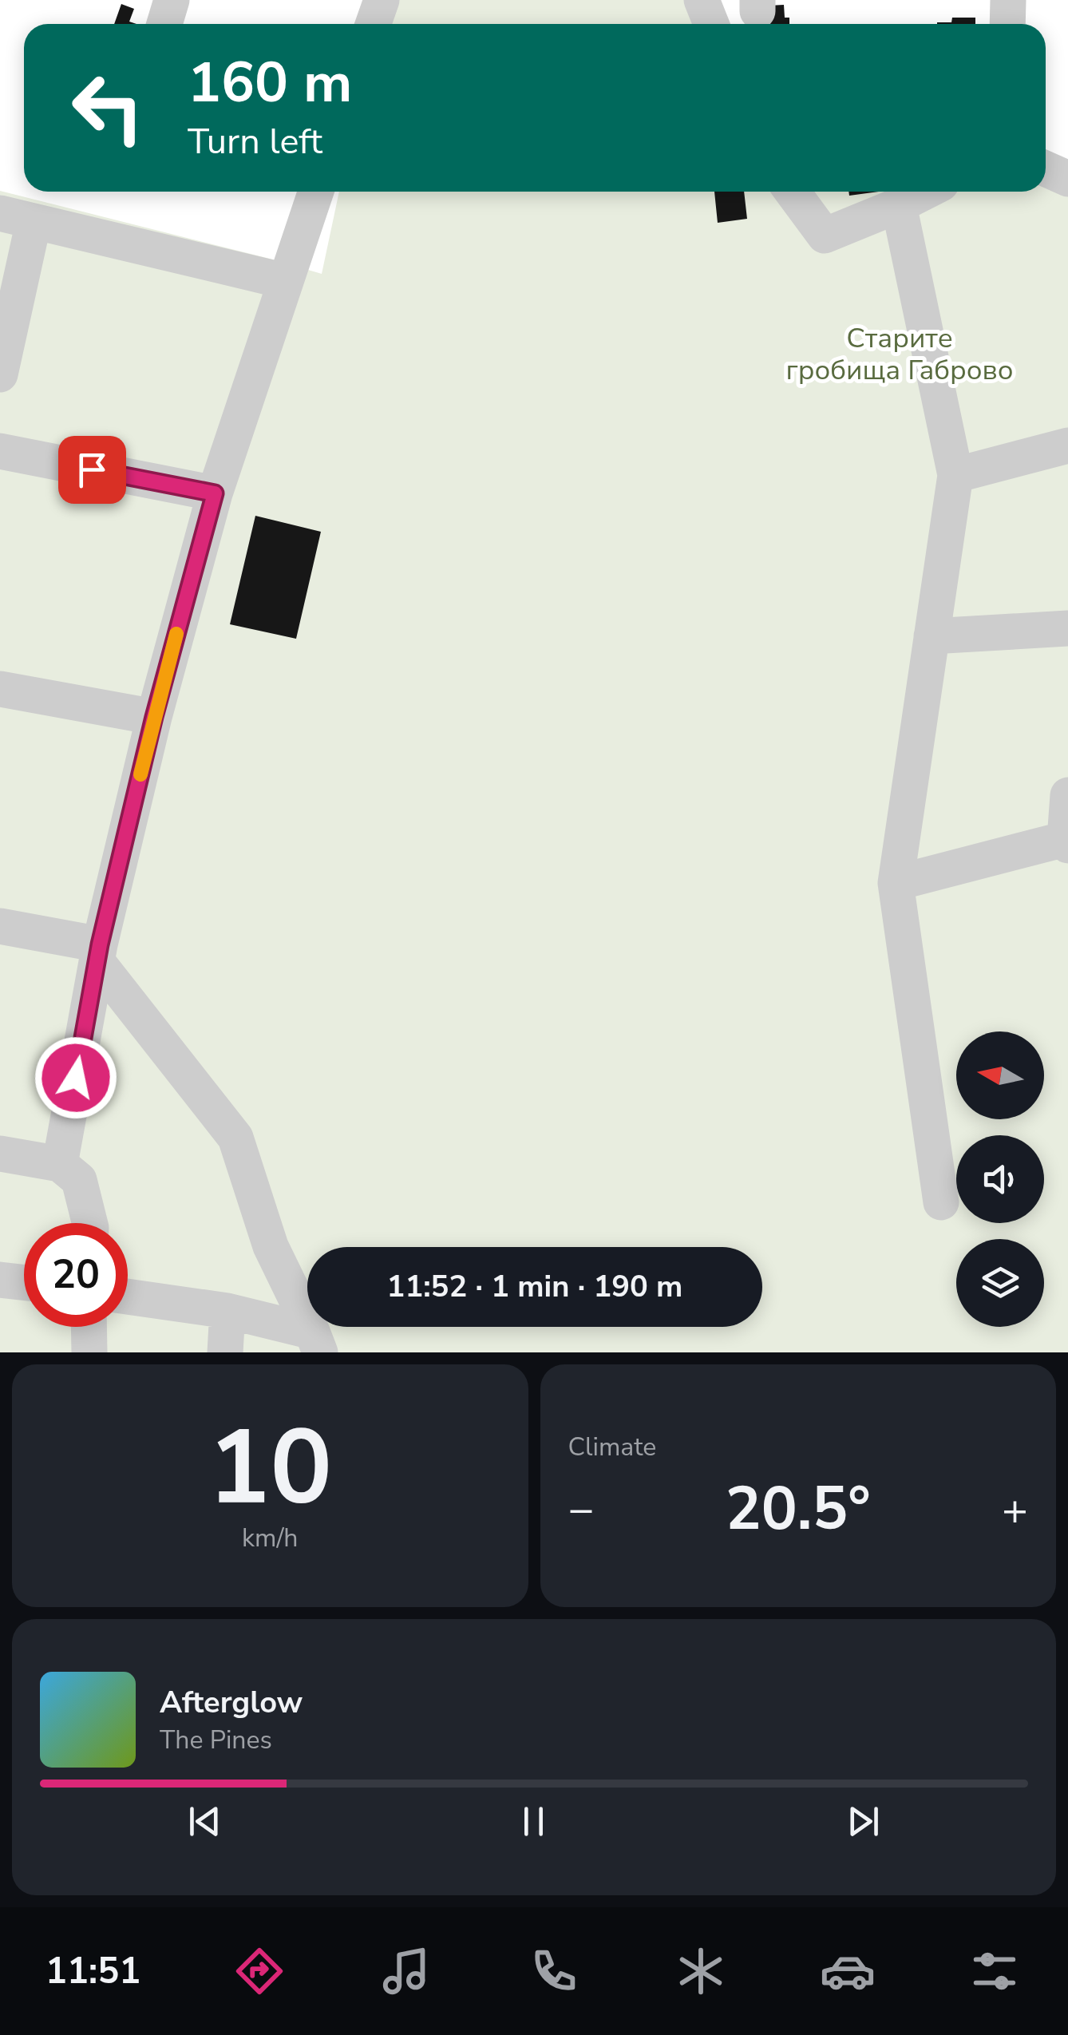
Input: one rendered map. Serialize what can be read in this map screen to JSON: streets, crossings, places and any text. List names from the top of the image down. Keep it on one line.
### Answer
{"parks":["Старите гробища Габрово"],"north":"left","page":{"turn":["160 m","Turn left"],"limit":"20","trip":"11:52 · 1 min · 190 m","tile":[["10","km/h"],"Climate"],"heat":["−","20.5°","+"],"song":["Afterglow","The Pines"],"tabs":"11:51"}}
